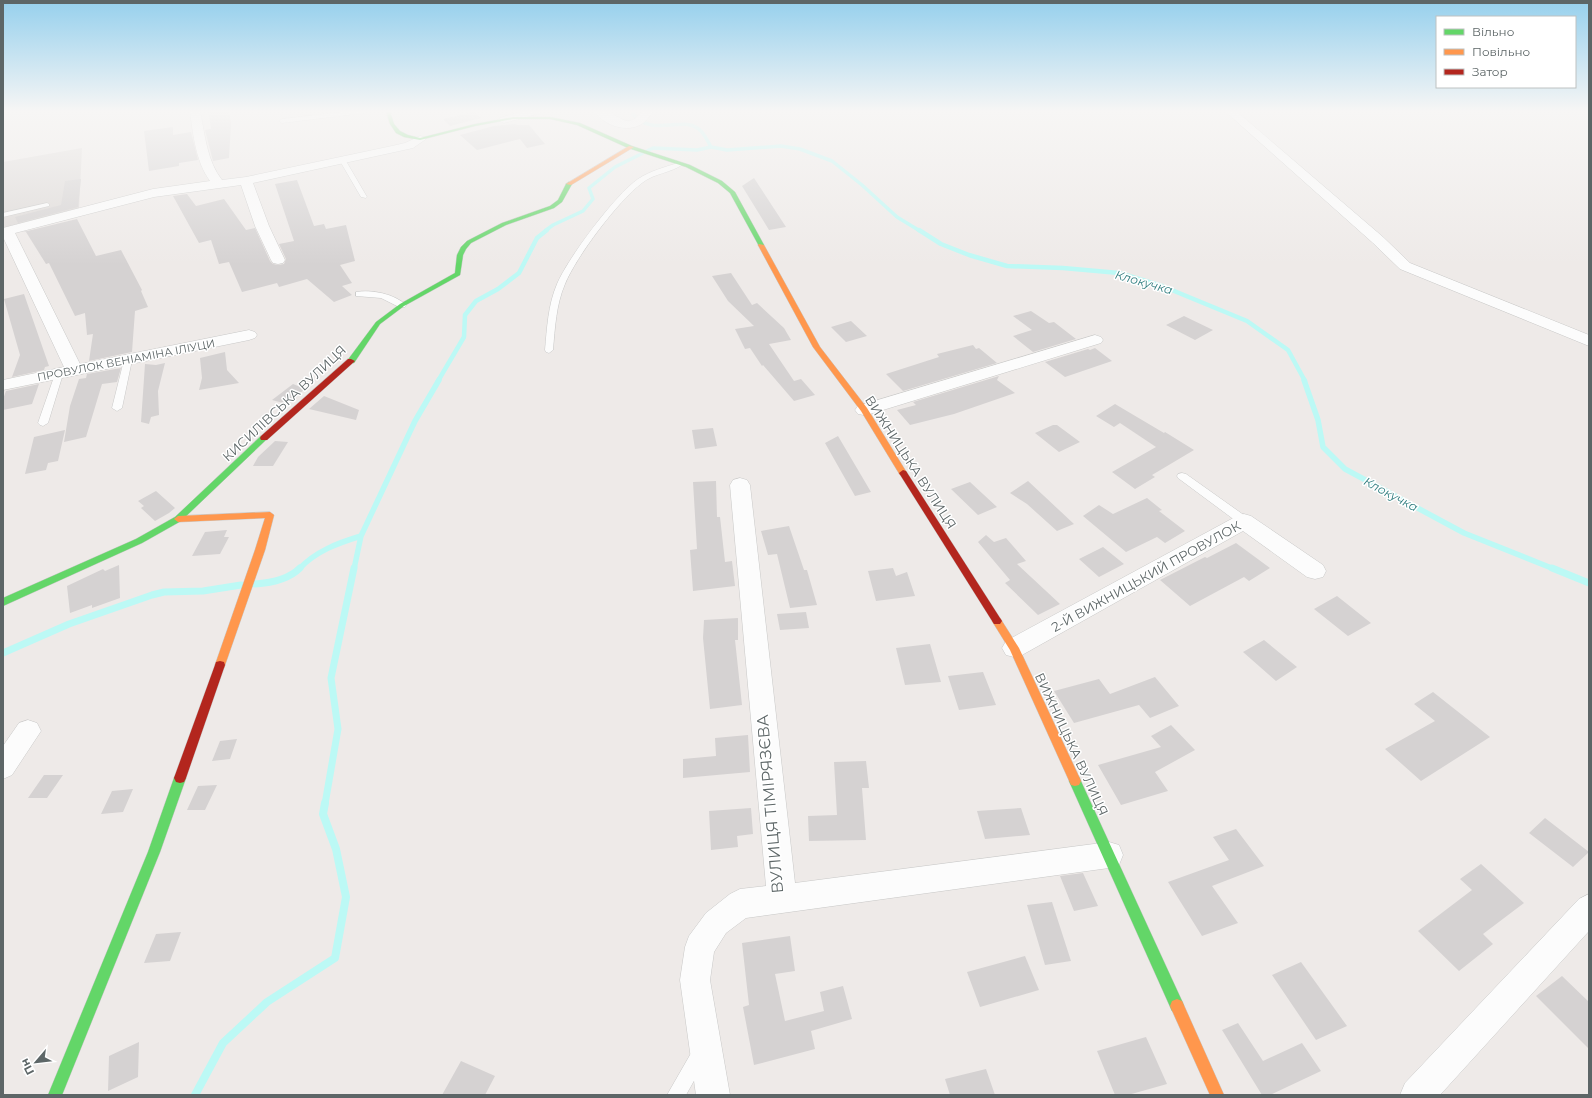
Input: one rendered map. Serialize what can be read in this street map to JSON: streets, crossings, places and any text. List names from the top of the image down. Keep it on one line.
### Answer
{"streets":{"street":["ПРОВУЛОК ВЕНІАМІНА ІЛІУЦИ","КИСИЛІВСЬКА ВУЛИЦЯ","ВИЖНИЦЬКА ВУЛИЦЯ","2-Й ВИЖНИЦЬКИЙ ПРОВУЛОК","ВУЛИЦЯ ТІМІРЯЗЄВА"]},"crossings":[["ВИЖНИЦЬКА ВУЛИЦЯ","2-Й ВИЖНИЦЬКИЙ ПРОВУЛОК"]],"water":["Клокучка"],"legend":["Вільно","Повільно","Затор"],"north":"bottom left"}
